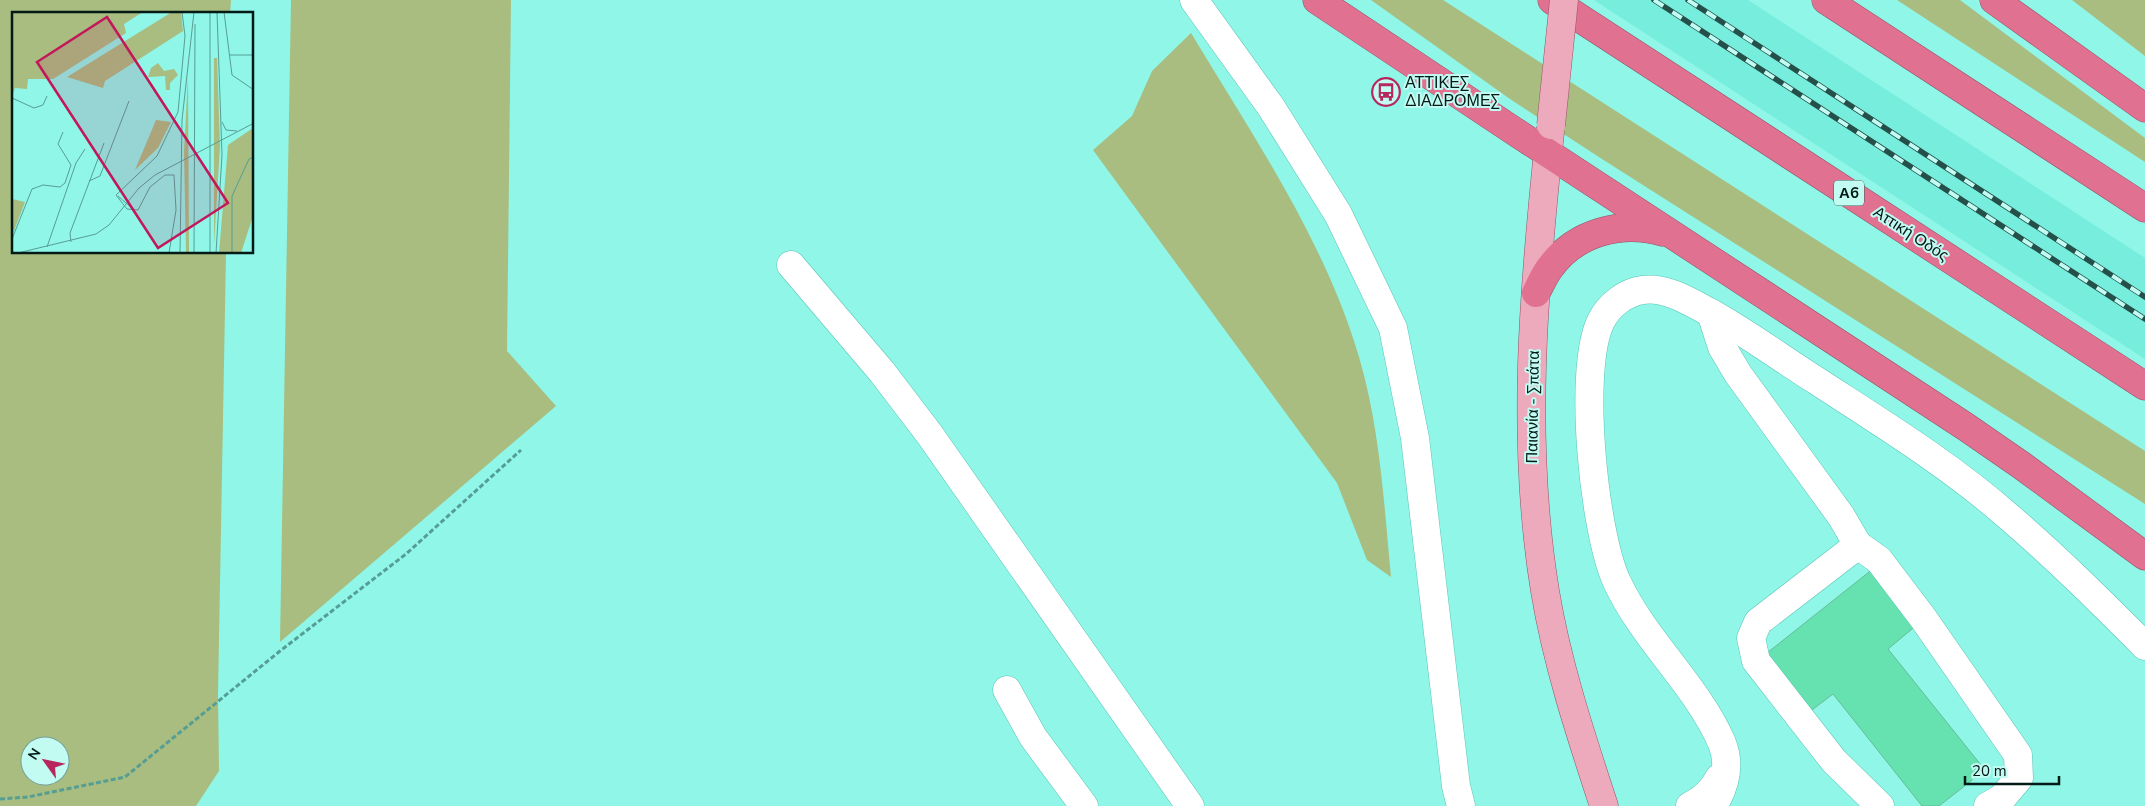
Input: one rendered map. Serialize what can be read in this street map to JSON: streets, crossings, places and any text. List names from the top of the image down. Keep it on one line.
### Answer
{"streets":{"highway":["Α6","Αττική Οδός"],"main road":["Παιανία - Σπάτα"]},"places":{"bus stop":["ΑΤΤΙΚΕΣ ΔΙΑΔΡΟΜΕΣ"]},"scale_bar":"20 m","north":"top left"}
